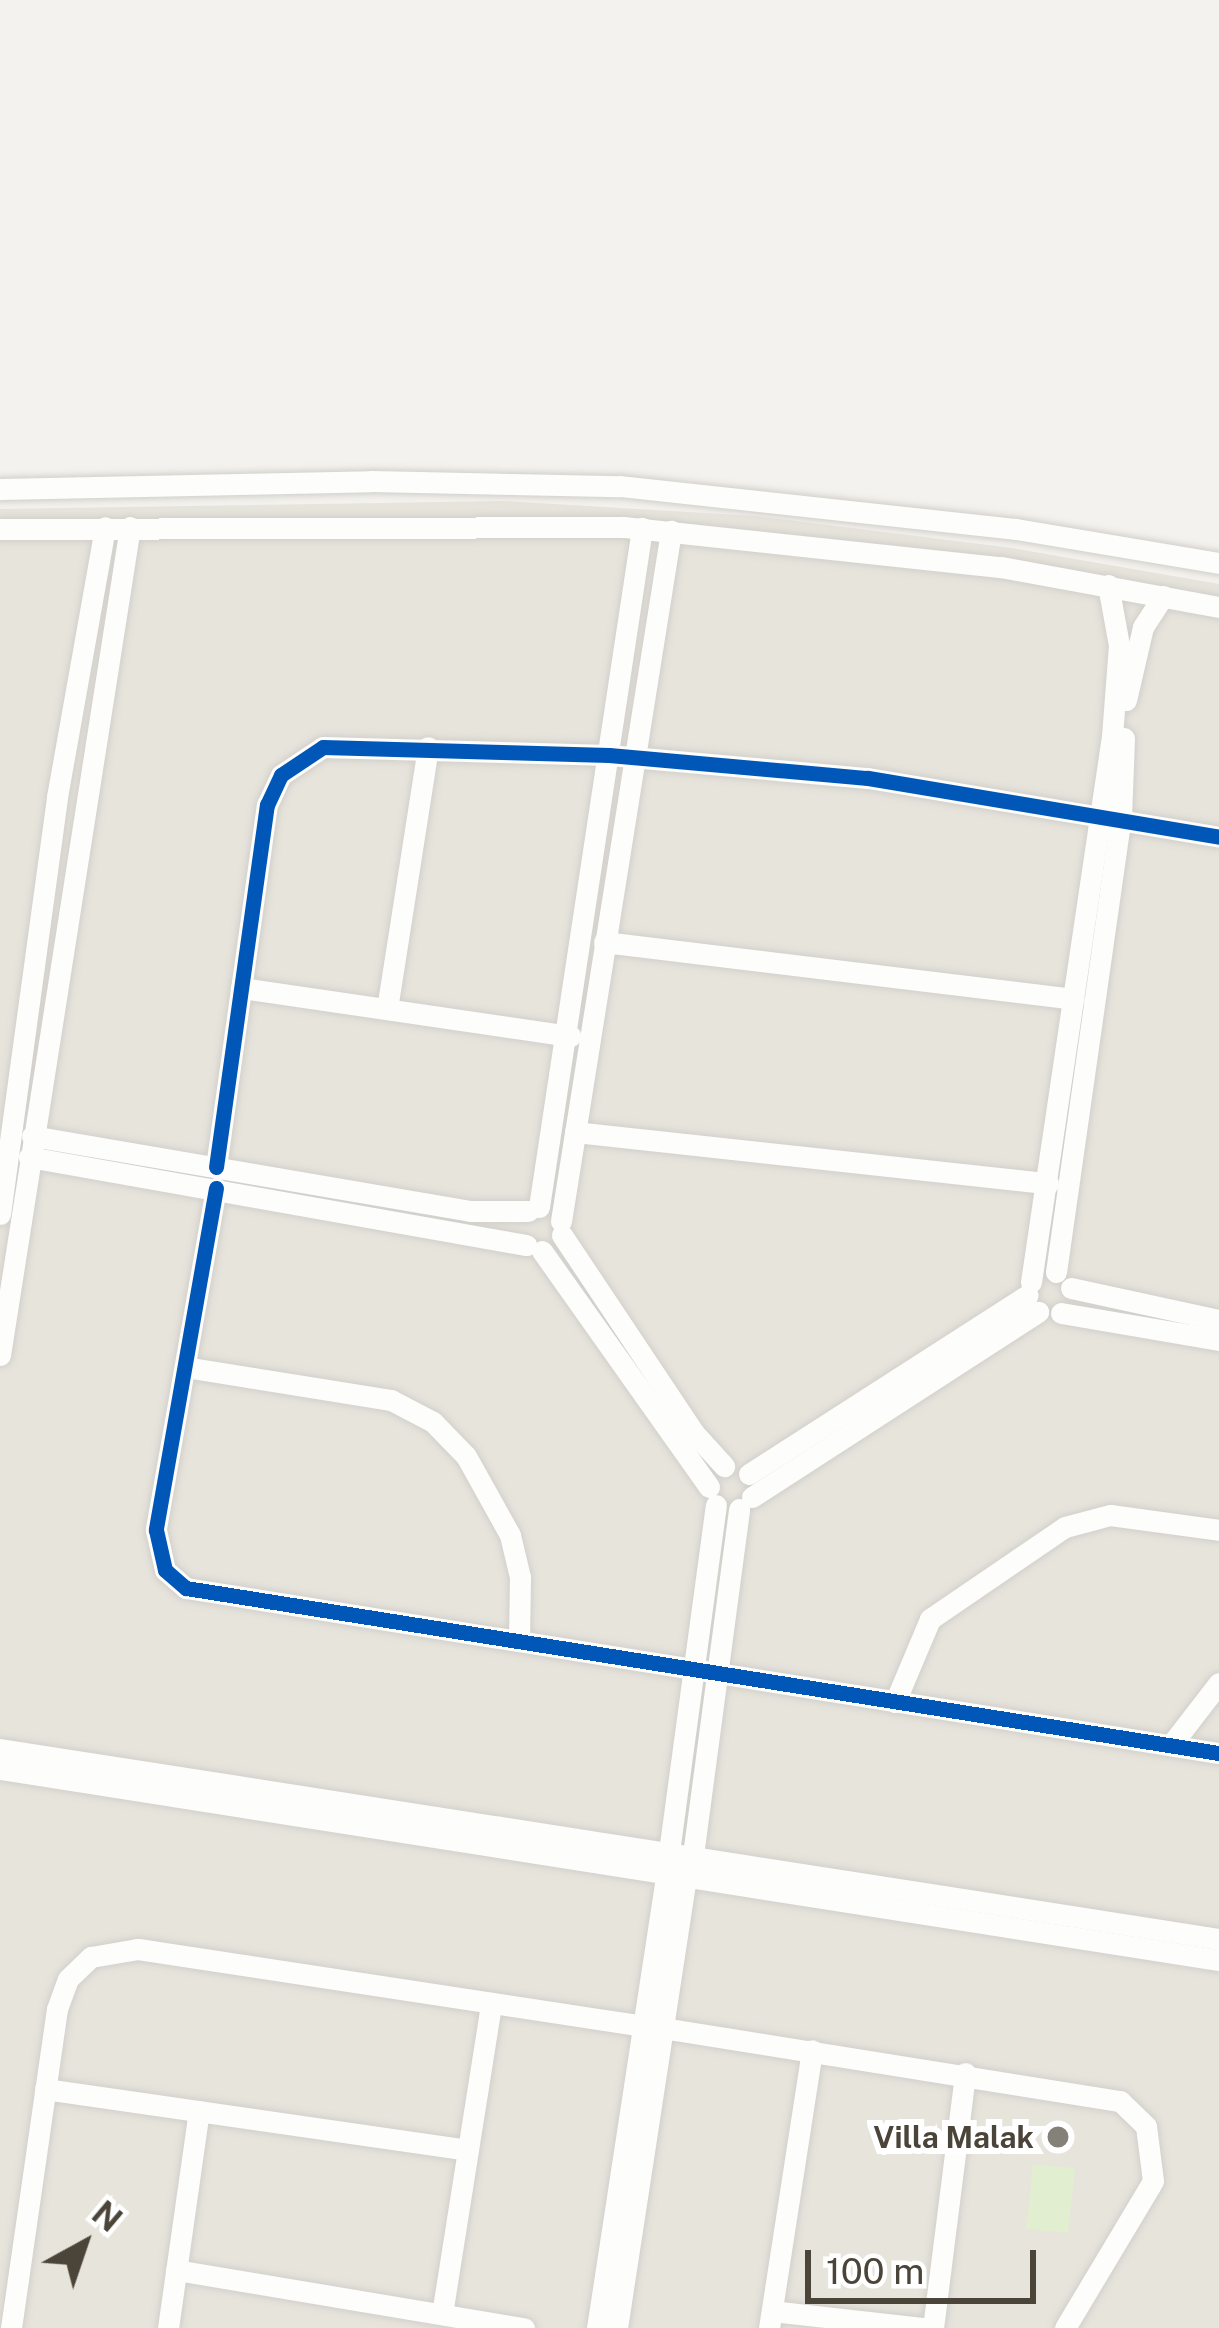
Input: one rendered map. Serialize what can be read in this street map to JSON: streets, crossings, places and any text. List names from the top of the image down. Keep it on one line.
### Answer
{"places":["Villa Malak"],"scale_bar":"100 m","north":"top right"}
